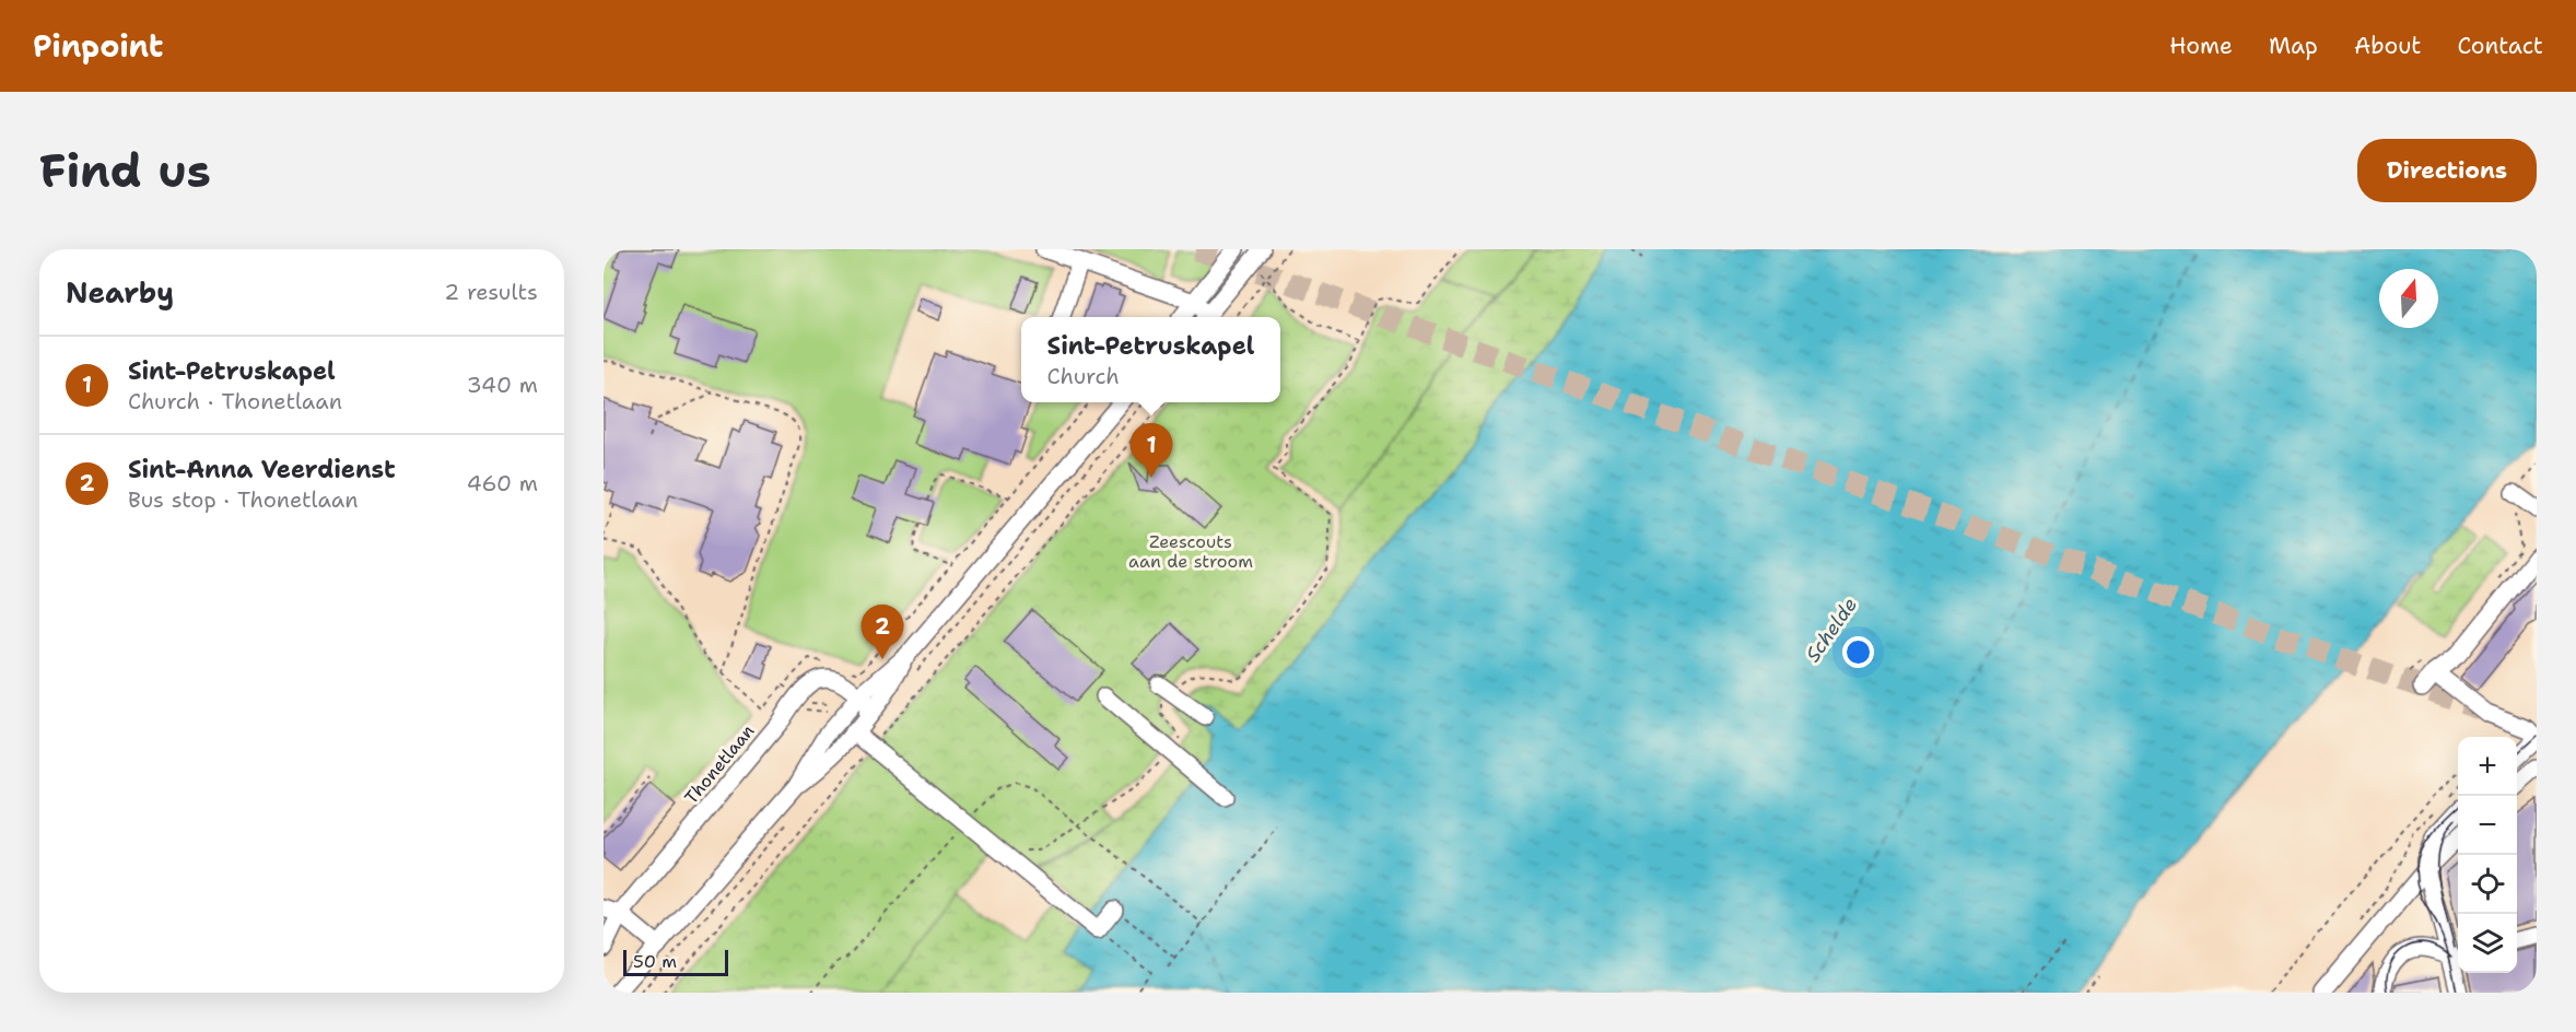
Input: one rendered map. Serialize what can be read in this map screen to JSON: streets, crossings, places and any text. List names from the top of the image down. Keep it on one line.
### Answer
{"streets":{"street":["Thonetlaan"]},"water":["Schelde"],"parks":["Zeescouts aan de stroom"],"scale_bar":"50 m","north":"top","page":{"header":"Pinpoint","nav":["Home","Map","About","Contact"],"buttons":"Directions","title":"Find us","heading":["Nearby","2 results"],"popup":["Sint-Petruskapel","Church"],"list":[{"mark":"1","name":"Sint-Petruskapel","note":"Church · Thonetlaan","value":"340 m"},{"mark":"2","name":"Sint-Anna Veerdienst","note":"Bus stop · Thonetlaan","value":"460 m"}],"pins":["1","2"],"map_buttons":["+","−"],"scale":"50 m"}}
